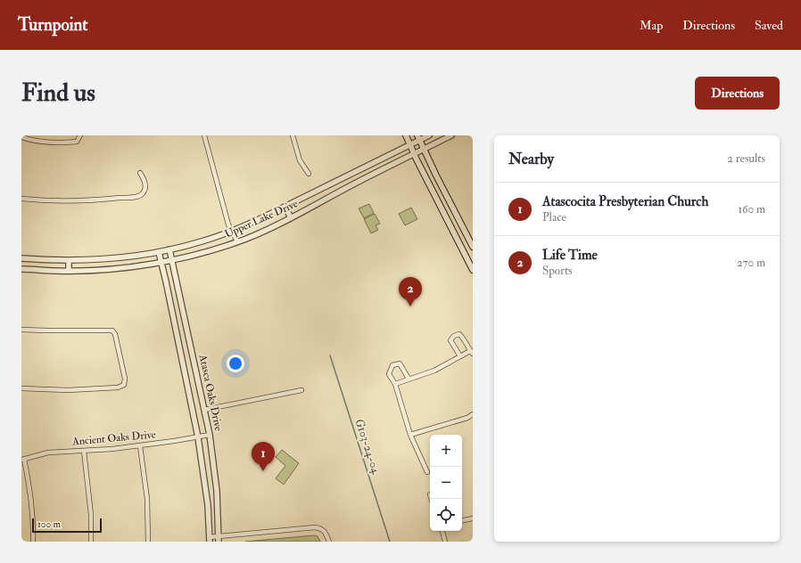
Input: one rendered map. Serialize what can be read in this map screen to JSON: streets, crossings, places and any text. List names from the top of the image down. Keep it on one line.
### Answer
{"streets":{"street":["Upper Lake Drive","Atasca Oaks Drive","Ancient Oaks Drive"]},"crossings":[["Upper Lake Drive","Atasca Oaks Drive"],["Atasca Oaks Drive","Ancient Oaks Drive"]],"water":["G103-24-04"],"scale_bar":"100 m","page":{"header":"Turnpoint","nav":["Map","Directions","Saved"],"buttons":"Directions","title":"Find us","heading":["Nearby","2 results"],"list":[{"mark":"1","name":"Atascocita Presbyterian Church","note":"Place","value":"160 m"},{"mark":"2","name":"Life Time","note":"Sports","value":"270 m"}],"pins":["2","1"],"map_buttons":["+","−"],"scale":"100 m"}}
